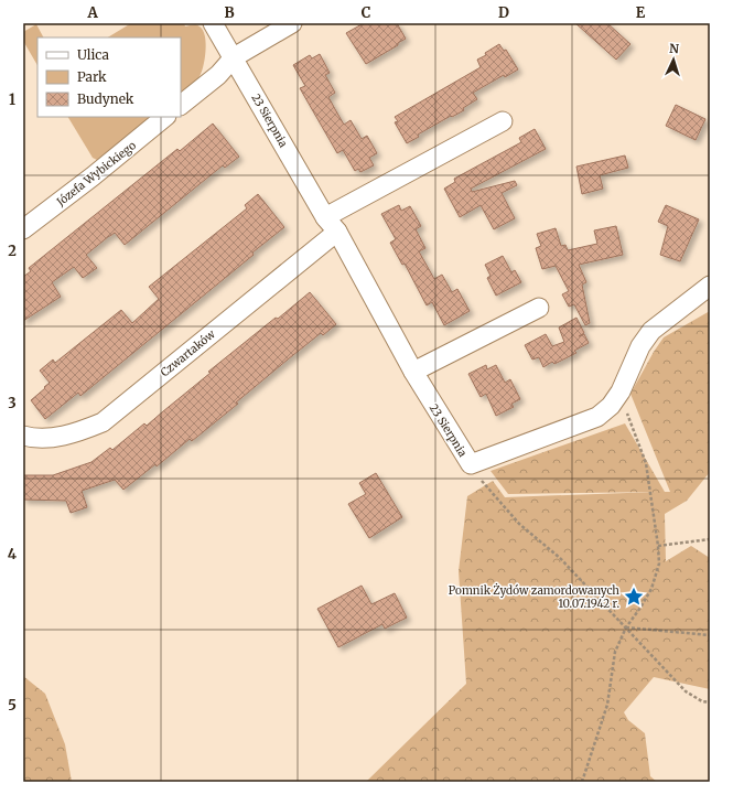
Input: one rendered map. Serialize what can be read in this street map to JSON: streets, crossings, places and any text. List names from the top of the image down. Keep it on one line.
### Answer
{"streets":{"street":["23 Sierpnia","Józefa Wybickiego","Czwartaków"]},"crossings":[["23 Sierpnia","Czwartaków"]],"places":{"place":["Pomnik Żydów zamordowanych 10.07.1942 r."]},"legend":["Ulica","Park","Budynek"],"north":"top","grid":{"columns":["A","B","C","D","E"],"rows":["1","2","3","4","5"]}}
